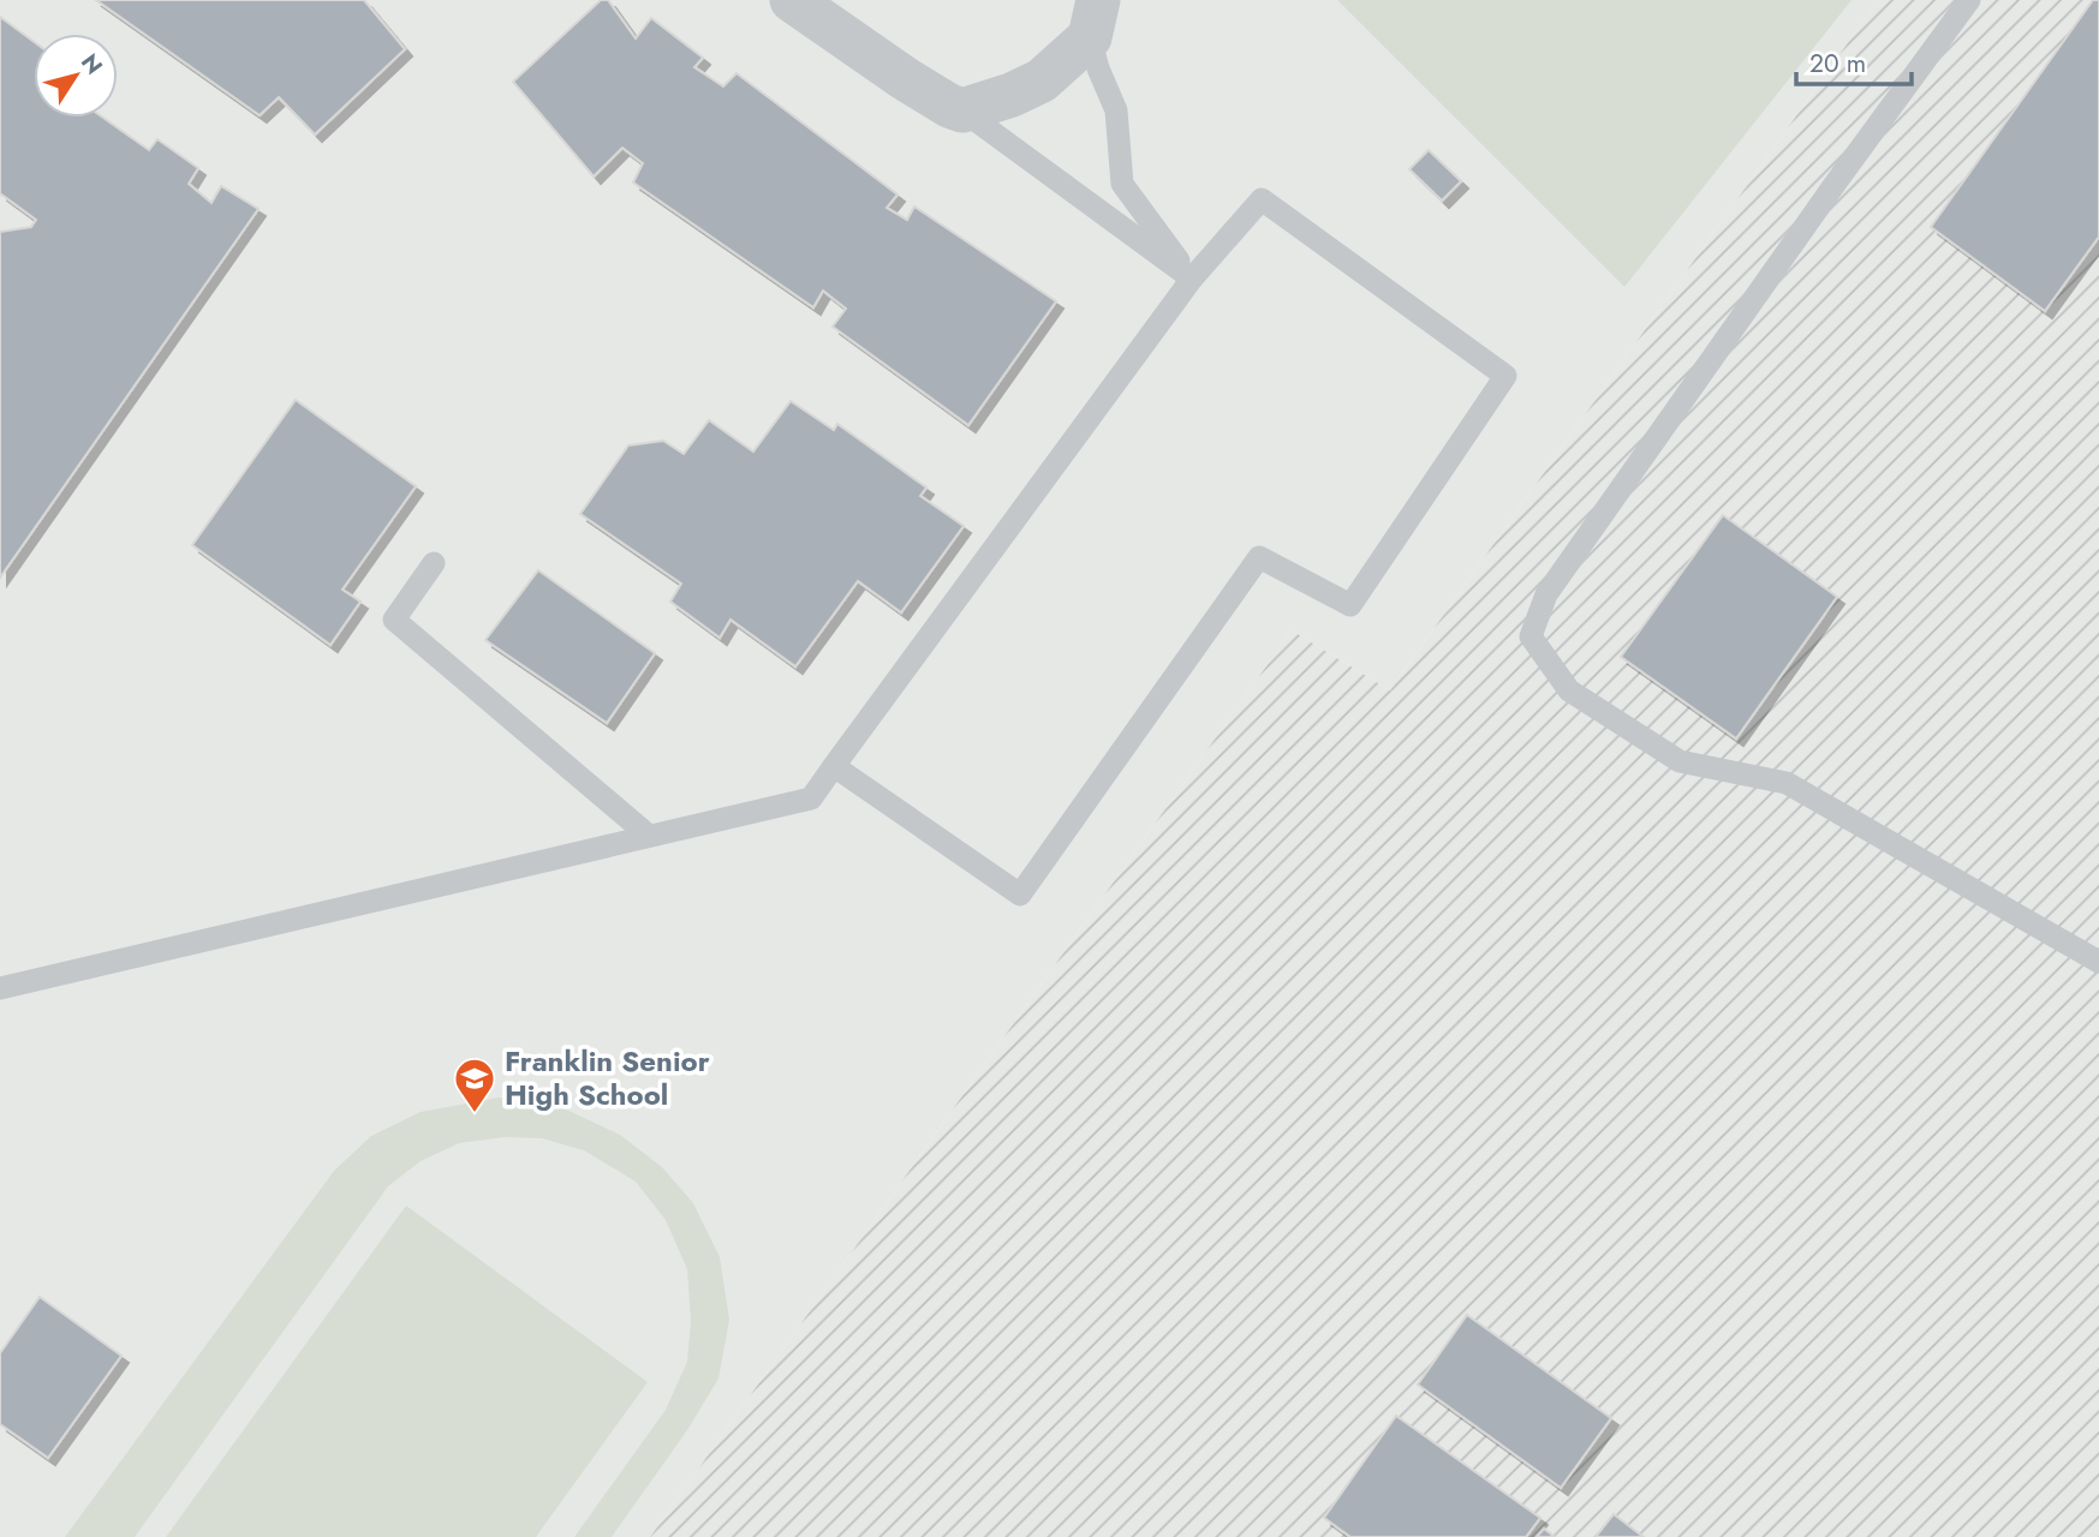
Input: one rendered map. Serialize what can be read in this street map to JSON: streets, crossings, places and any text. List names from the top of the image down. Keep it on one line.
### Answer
{"places":{"school or university":["Franklin Senior High School"]},"scale_bar":"20 m","north":"top right"}
